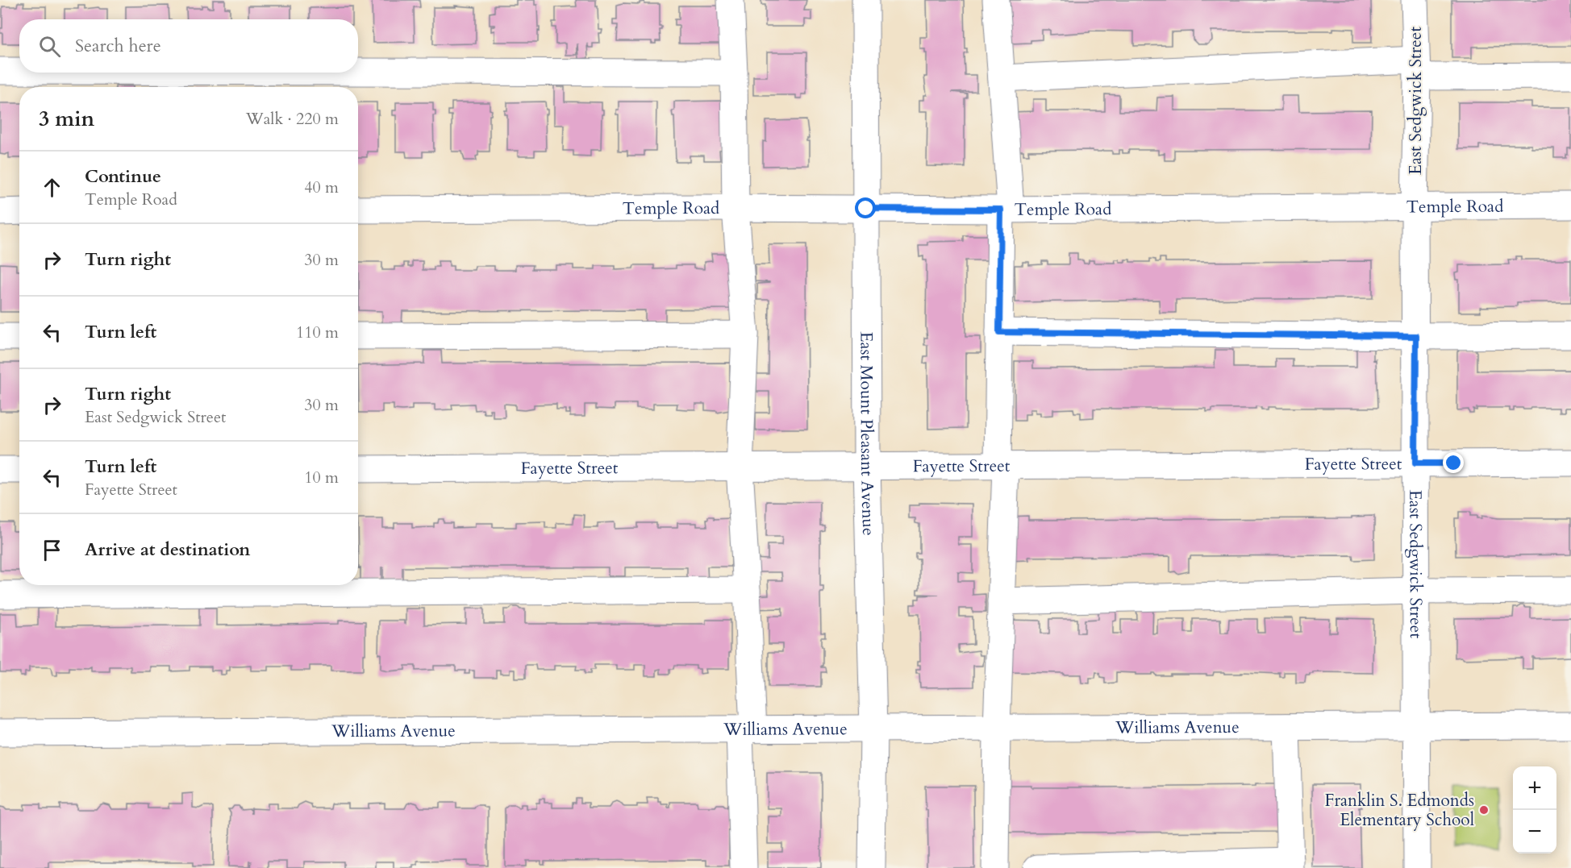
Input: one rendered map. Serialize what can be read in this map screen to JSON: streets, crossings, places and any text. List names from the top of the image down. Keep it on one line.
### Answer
{"streets":{"street":["East Sedgwick Street","Temple Road","East Mount Pleasant Avenue","Fayette Street","Williams Avenue"]},"crossings":[["East Sedgwick Street","Temple Road"],["East Sedgwick Street","Fayette Street"],["East Sedgwick Street","Williams Avenue"],["Temple Road","East Mount Pleasant Avenue"],["East Mount Pleasant Avenue","Fayette Street"],["East Mount Pleasant Avenue","Williams Avenue"]],"places":["Franklin S. Edmonds Elementary School"],"page":{"search":"Search here","heading":["3 min","Walk · 220 m"],"list":[["Continue","Temple Road","40 m"],["Turn right","30 m"],["Turn left","110 m"],["Turn right","East Sedgwick Street","30 m"],["Turn left","Fayette Street","10 m"],"Arrive at destination"],"map_buttons":["+","−"]}}
